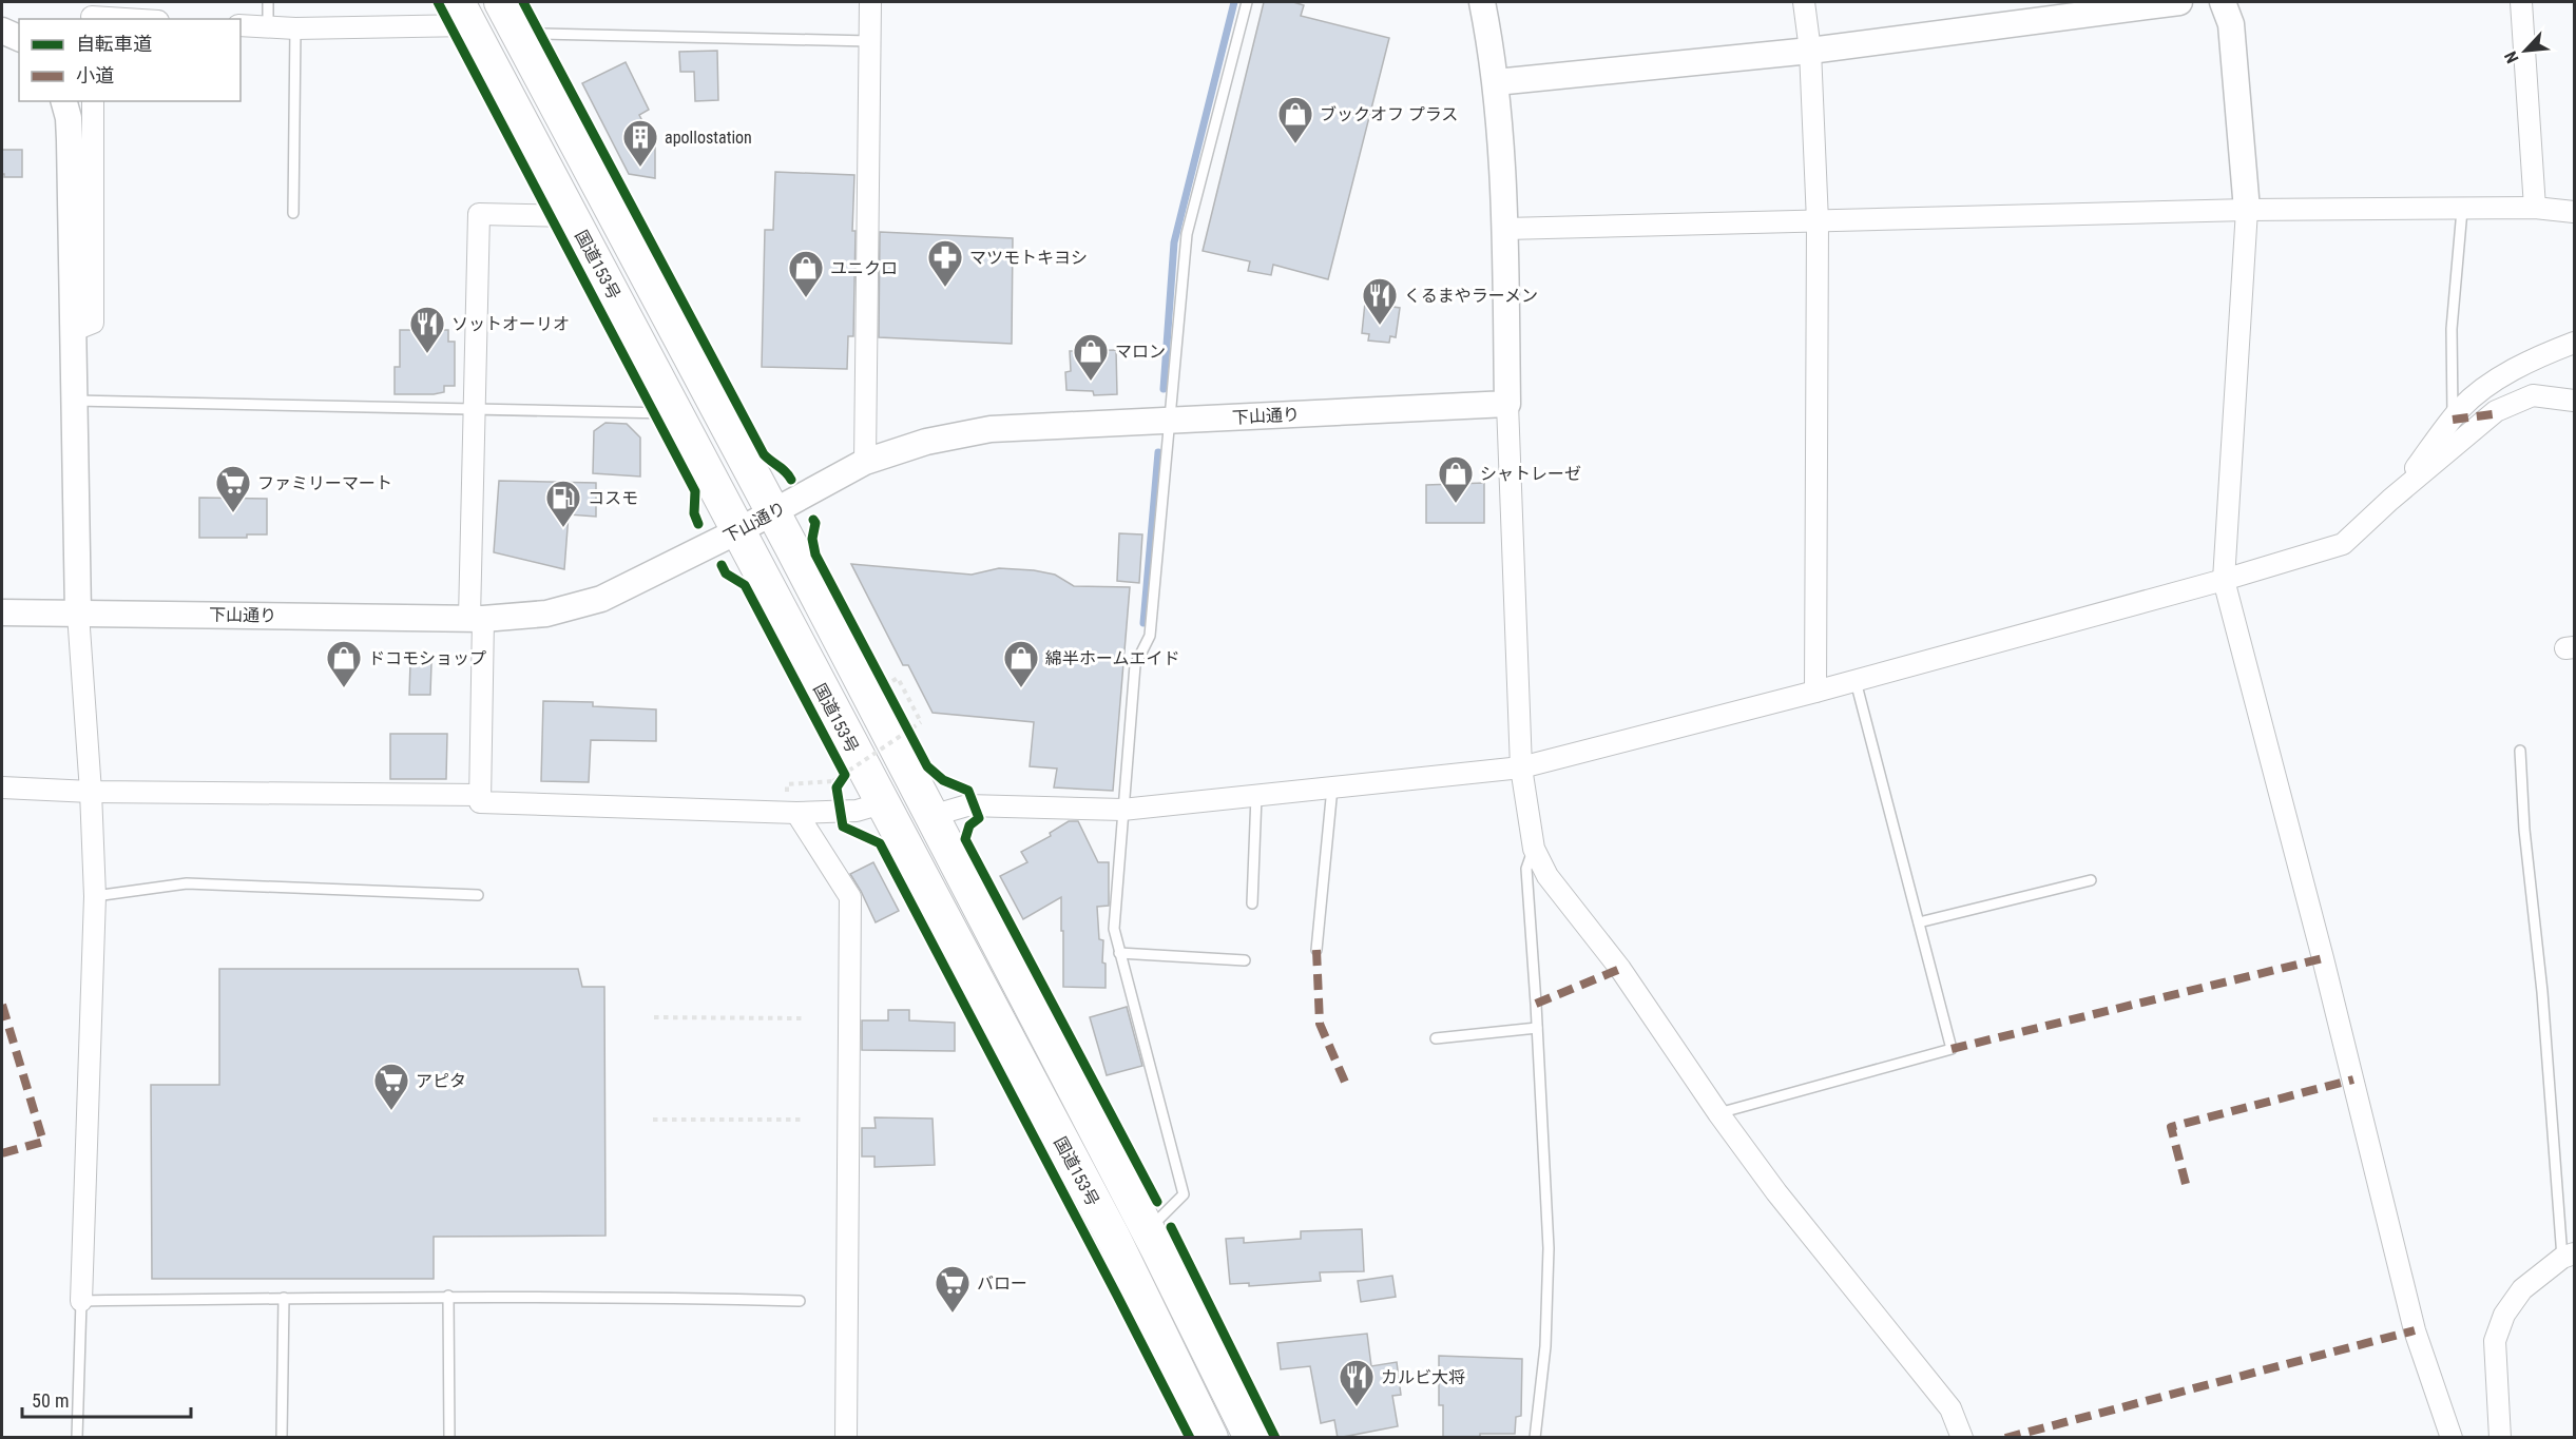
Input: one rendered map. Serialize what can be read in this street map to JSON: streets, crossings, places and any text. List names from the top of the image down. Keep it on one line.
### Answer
{"streets":{"highway":["国道153号"],"street":["下山通り"]},"crossings":[["国道153号","下山通り"]],"places":{"shop":["ブックオフ プラス","ユニクロ","マロン","シャトレーゼ","ドコモショップ","綿半ホームエイド"],"building":["apollostation"],"pharmacy":["マツモトキヨシ"],"restaurant":["くるまやラーメン","ソットオーリオ","カルビ大将"],"supermarket":["ファミリーマート","アピタ","バロー"],"fuel station":["コスモ"]},"legend":["自転車道","小道"],"scale_bar":"50 m","north":"bottom left"}
